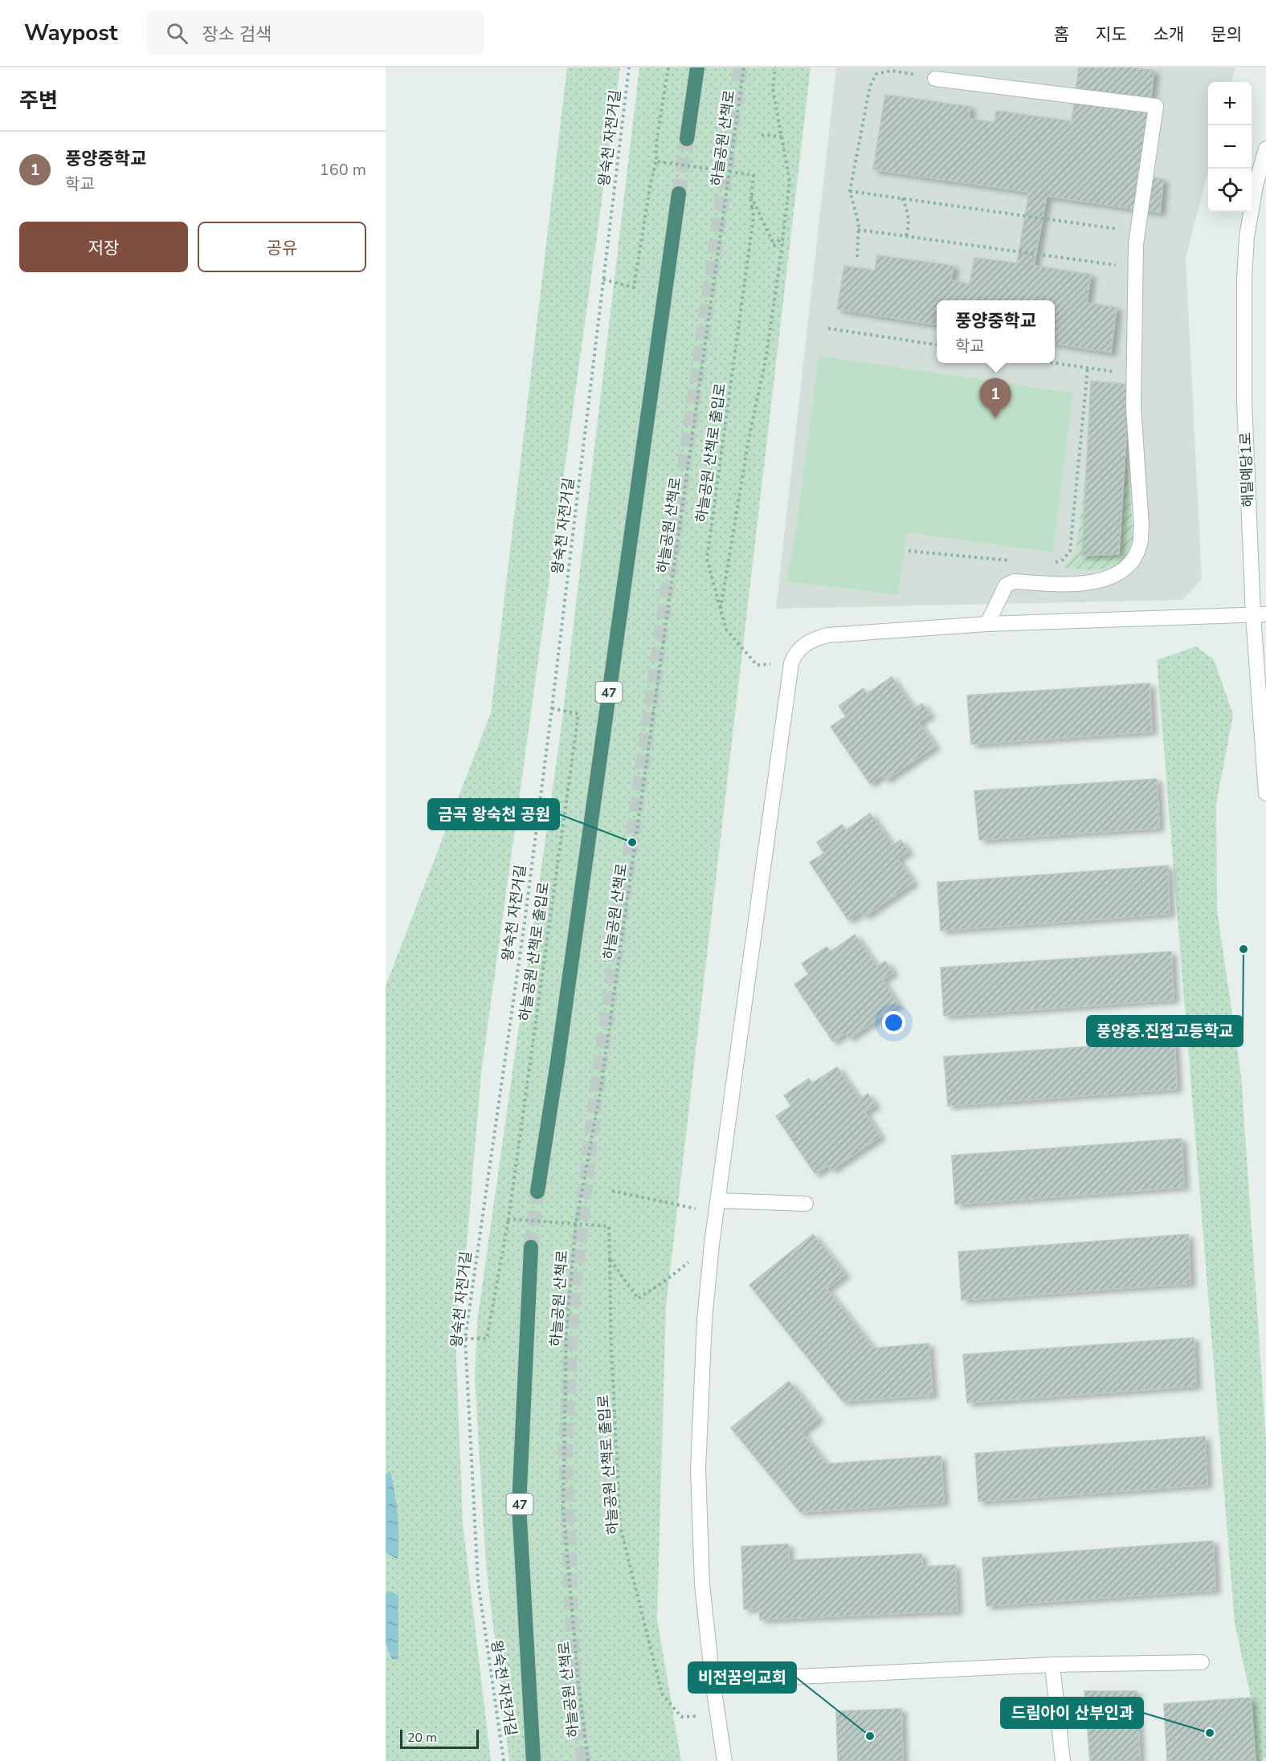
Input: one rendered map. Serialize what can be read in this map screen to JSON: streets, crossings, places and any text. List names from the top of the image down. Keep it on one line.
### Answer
{"streets":{"highway":["47"],"street":["해밀예당1로"],"path":["왕숙천 자전거길","하늘공원 산책로","하늘공원 산책로 출입로"]},"crossings":[["왕숙천 자전거길","하늘공원 산책로 출입로"],["하늘공원 산책로","하늘공원 산책로 출입로"]],"places":["금곡 왕숙천 공원","풍양중.진접고등학교","드림아이 산부인과","비전꿈의교회"],"scale_bar":"20 m","page":{"header":"Waypost","search":"장소 검색","nav":["홈","지도","소개","문의"],"heading":"주변","map_buttons":["+","−"],"list":[{"mark":"1","name":"풍양중학교","note":"학교","value":"160 m"}],"buttons":["저장","공유"],"popup":["풍양중학교","학교"],"pins":"1","scale":"20 m"}}
